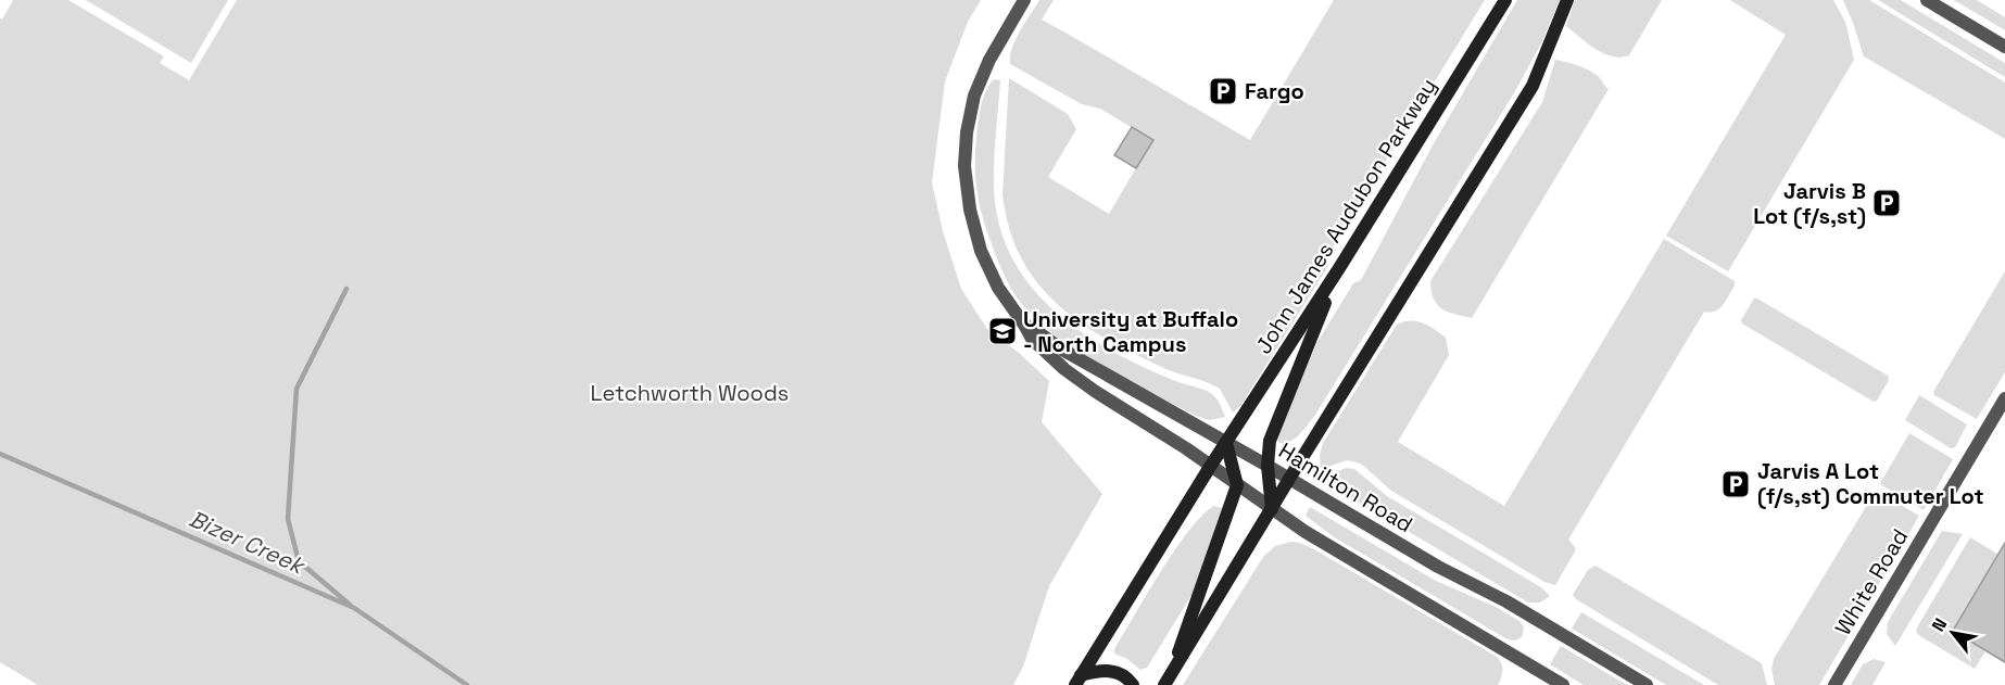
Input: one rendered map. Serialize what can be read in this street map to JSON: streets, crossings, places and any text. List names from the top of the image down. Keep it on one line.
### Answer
{"streets":{"main road":["John James Audubon Parkway"],"street":["Hamilton Road","White Road"]},"crossings":[["John James Audubon Parkway","Hamilton Road"]],"water":["Bizer Creek"],"parks":["Letchworth Woods"],"places":{"parking":["Fargo","Jarvis B Lot (f/s,st)","Jarvis A Lot (f/s,st) Commuter Lot"],"school or university":["University at Buffalo - North Campus"]},"north":"top left"}
